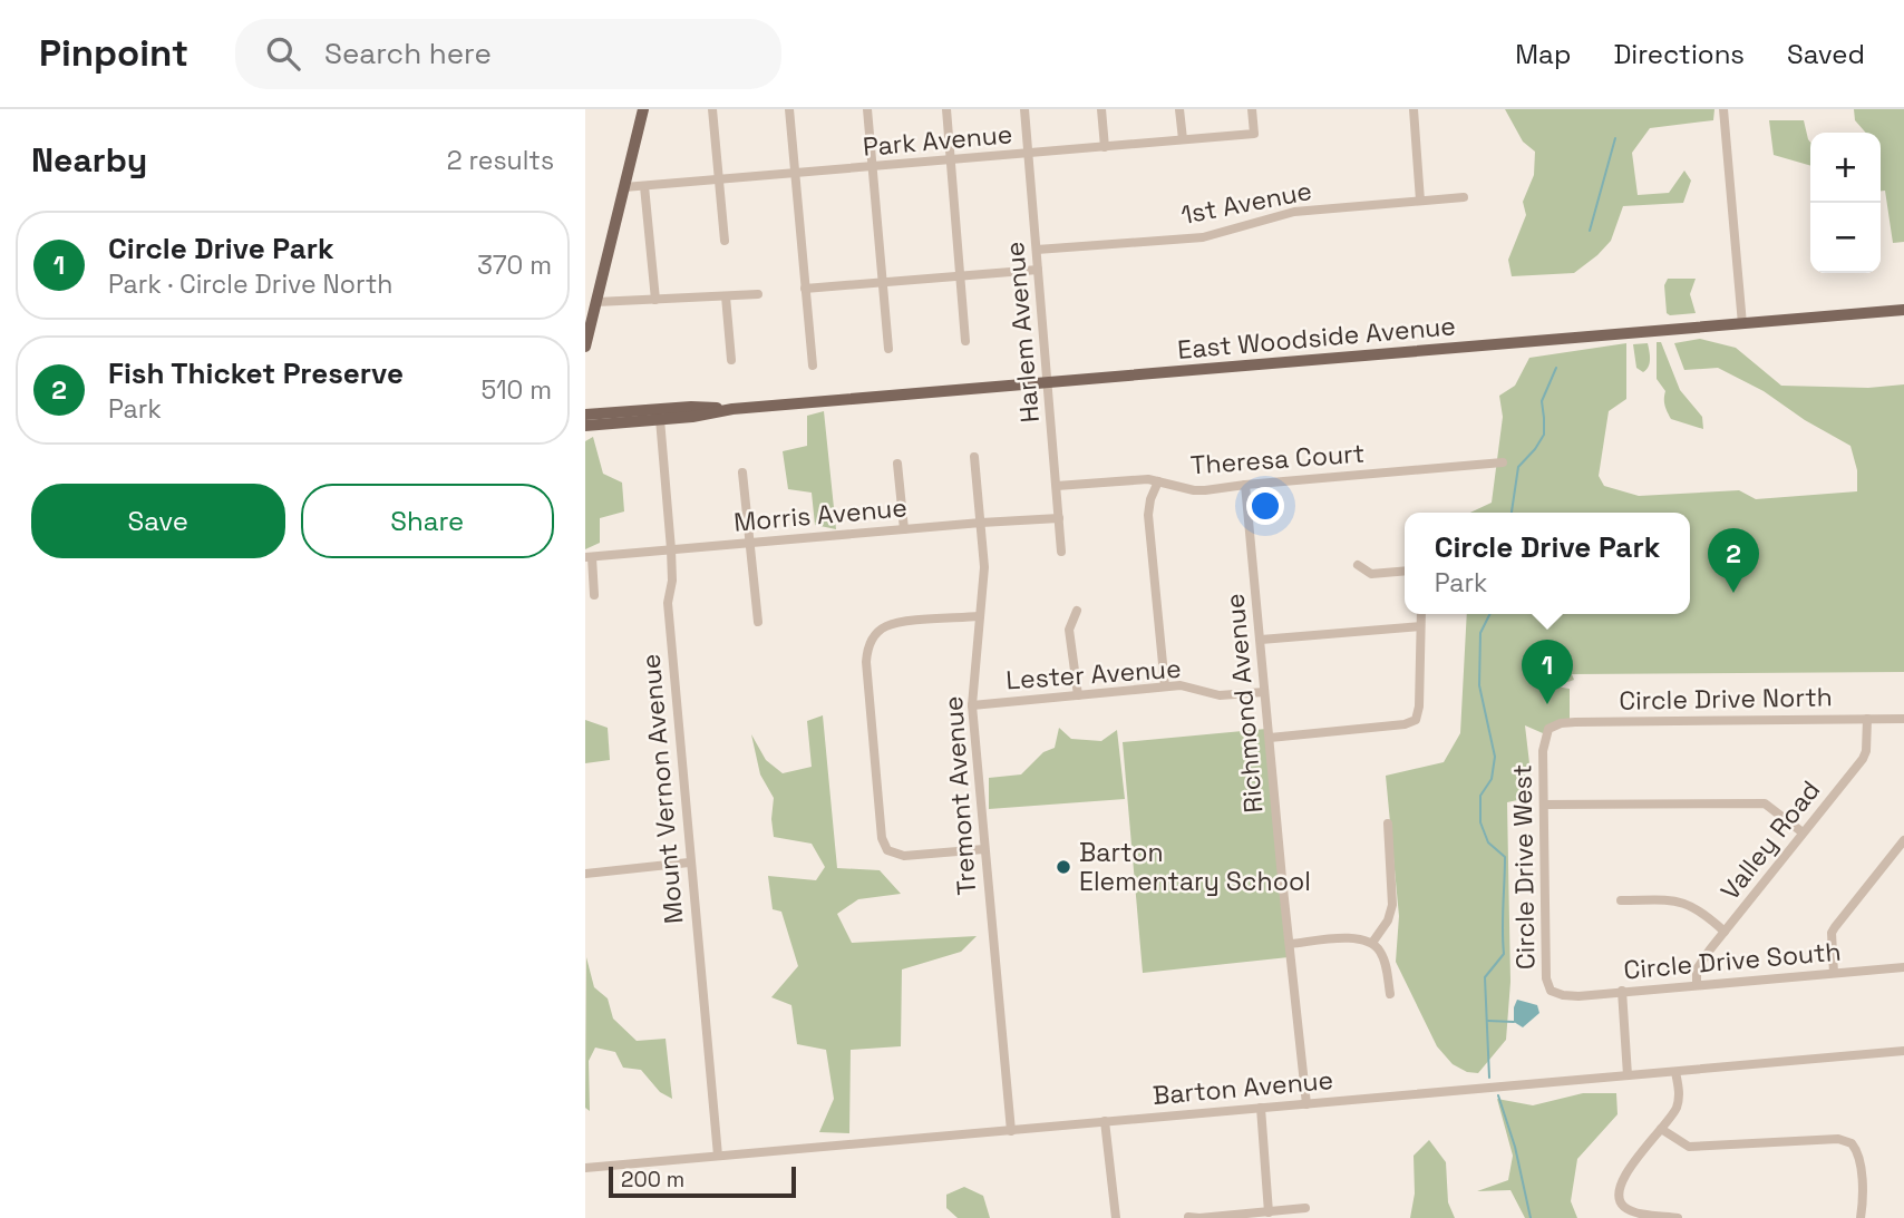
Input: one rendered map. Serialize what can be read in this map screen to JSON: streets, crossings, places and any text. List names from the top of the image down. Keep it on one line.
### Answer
{"streets":{"main road":["East Woodside Avenue"],"street":["Park Avenue","1st Avenue","Harlem Avenue","Theresa Court","Morris Avenue","Lester Avenue","Circle Drive North","Richmond Avenue","Mount Vernon Avenue","Tremont Avenue","Valley Road","Circle Drive West","Circle Drive South","Barton Avenue"]},"crossings":[["Park Avenue","Harlem Avenue"],["1st Avenue","Harlem Avenue"],["Harlem Avenue","East Woodside Avenue"],["Harlem Avenue","Theresa Court"],["Harlem Avenue","Morris Avenue"],["East Woodside Avenue","Mount Vernon Avenue"],["Theresa Court","Richmond Avenue"],["Morris Avenue","Mount Vernon Avenue"],["Morris Avenue","Tremont Avenue"],["Lester Avenue","Richmond Avenue"],["Lester Avenue","Tremont Avenue"],["Circle Drive North","Valley Road"],["Circle Drive North","Circle Drive West"],["Richmond Avenue","Barton Avenue"],["Mount Vernon Avenue","Barton Avenue"],["Tremont Avenue","Barton Avenue"],["Valley Road","Circle Drive South"],["Circle Drive West","Circle Drive South"]],"places":["Barton Elementary School"],"scale_bar":"200 m","page":{"header":"Pinpoint","search":"Search here","nav":["Map","Directions","Saved"],"heading":["Nearby","2 results"],"map_buttons":["+","−"],"list":[{"mark":"1","name":"Circle Drive Park","note":"Park · Circle Drive North","value":"370 m"},{"mark":"2","name":"Fish Thicket Preserve","note":"Park","value":"510 m"}],"buttons":["Save","Share"],"popup":["Circle Drive Park","Park"],"pins":["2","1"],"scale":"200 m"}}
